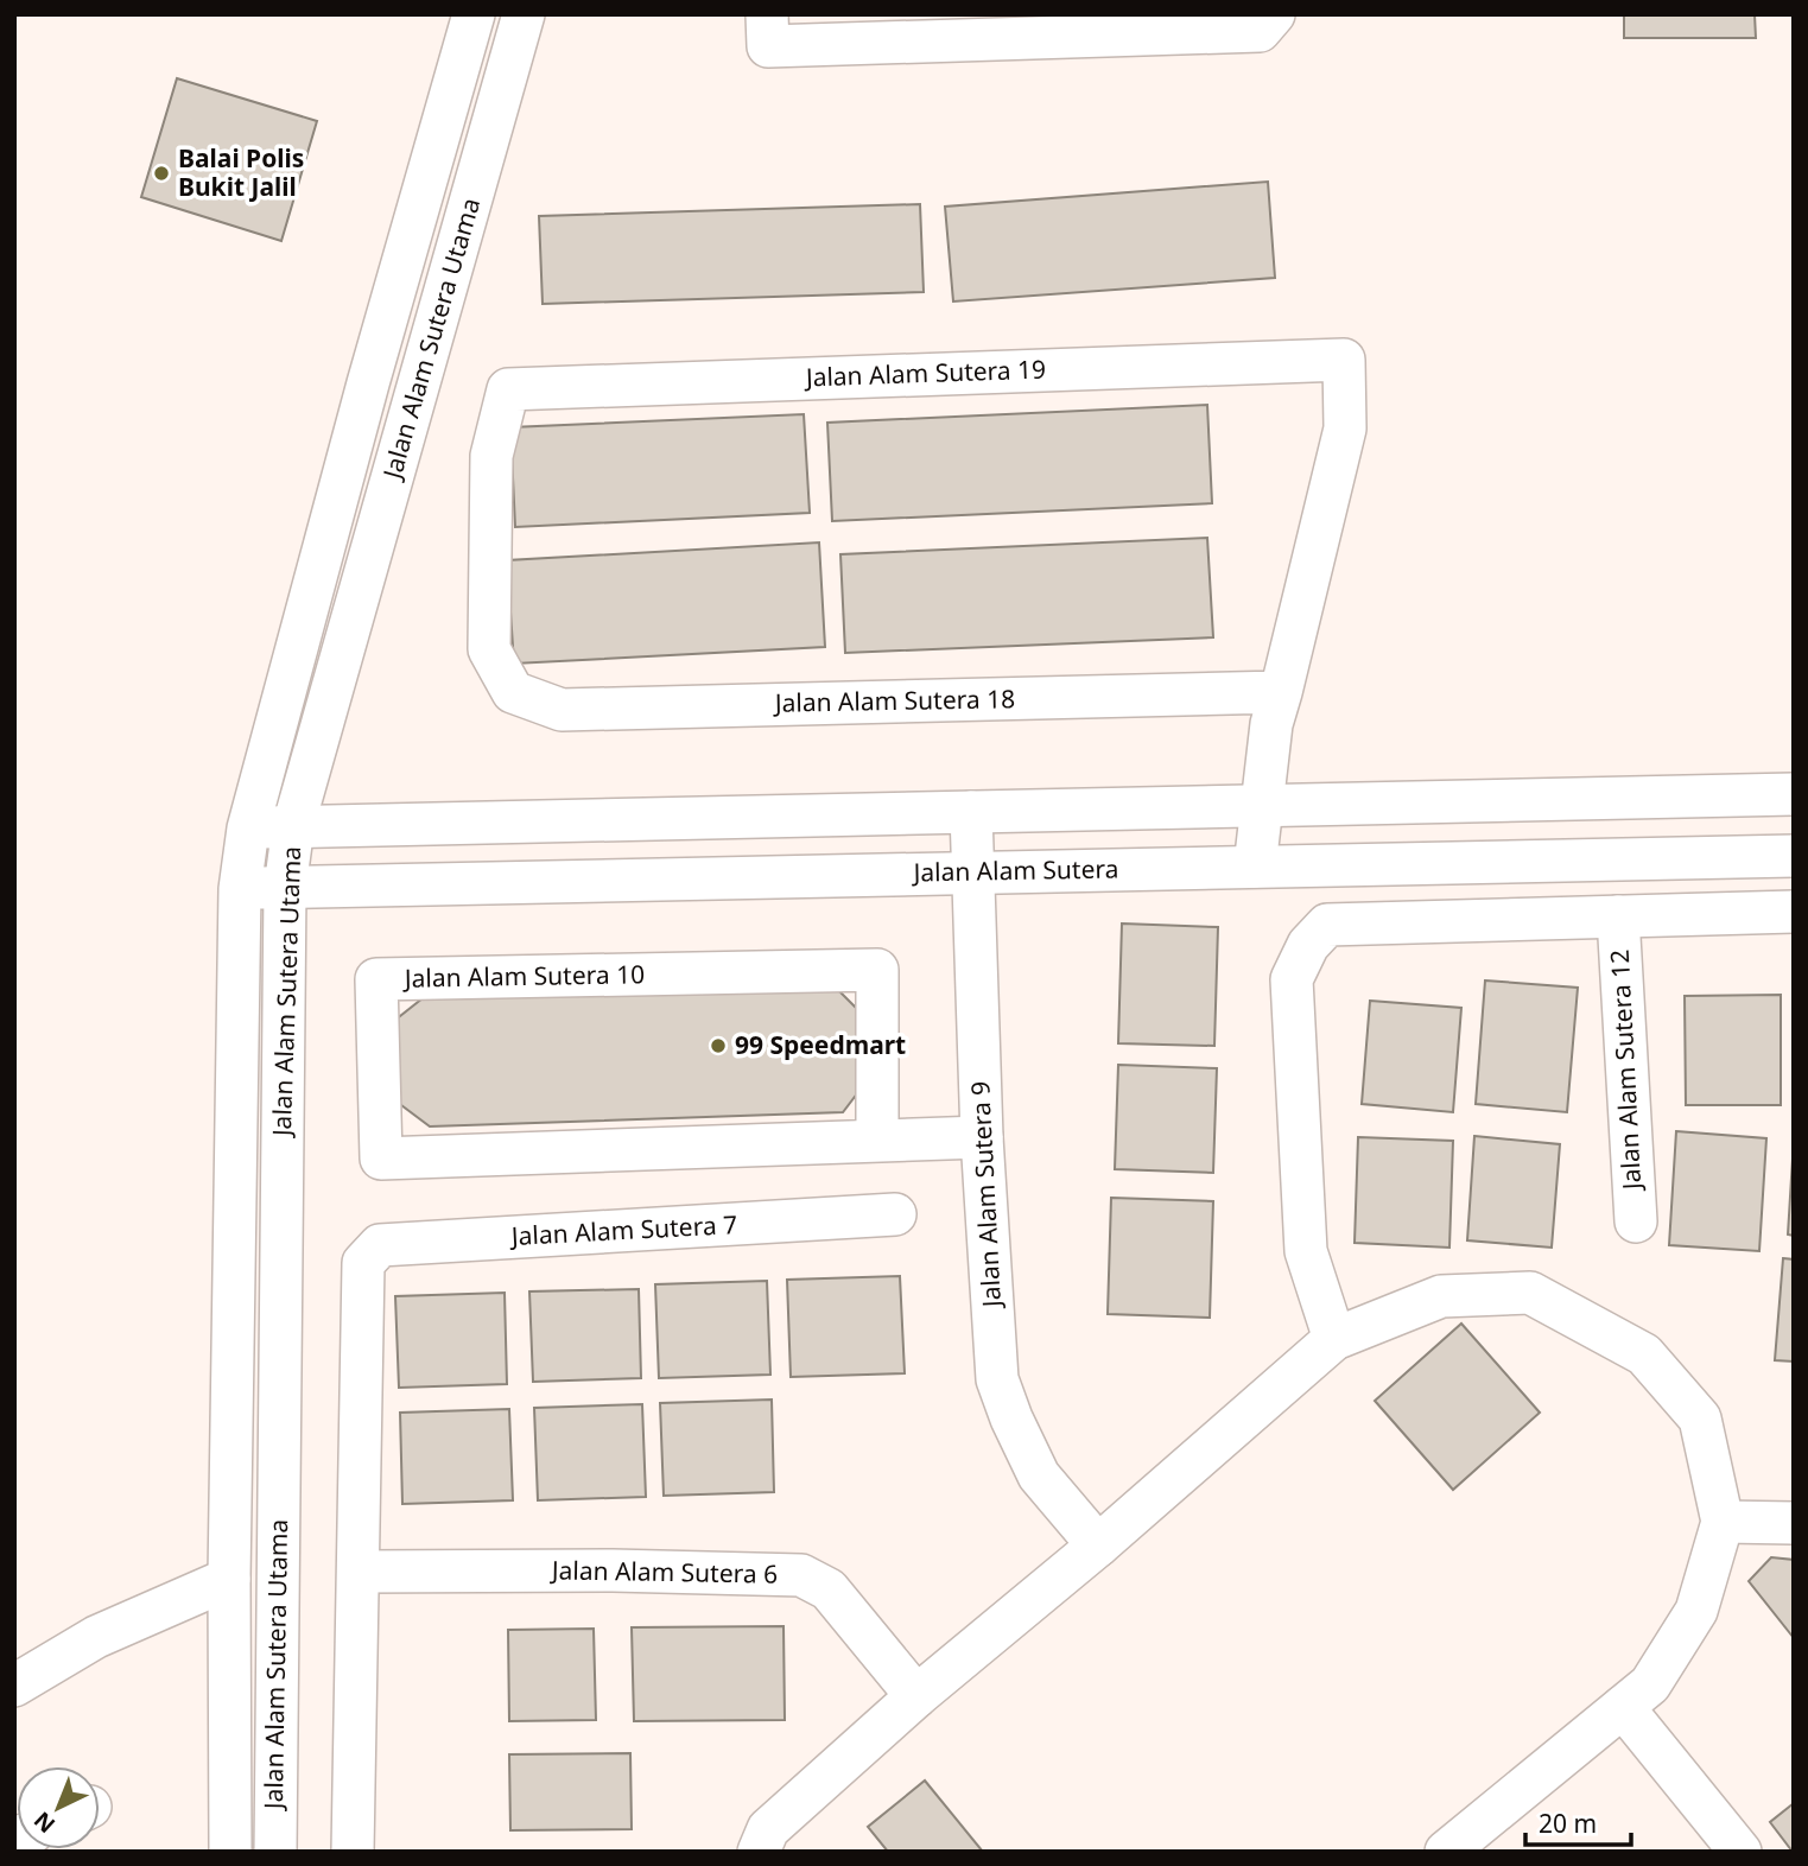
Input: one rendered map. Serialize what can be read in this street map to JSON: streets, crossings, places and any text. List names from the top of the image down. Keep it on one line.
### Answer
{"streets":{"street":["Jalan Alam Sutera Utama","Jalan Alam Sutera 19","Jalan Alam Sutera 18","Jalan Alam Sutera","Jalan Alam Sutera 10","Jalan Alam Sutera 12","Jalan Alam Sutera 9","Jalan Alam Sutera 7","Jalan Alam Sutera 6"]},"crossings":[["Jalan Alam Sutera Utama","Jalan Alam Sutera"],["Jalan Alam Sutera 19","Jalan Alam Sutera 18"],["Jalan Alam Sutera","Jalan Alam Sutera 9"],["Jalan Alam Sutera 10","Jalan Alam Sutera 9"],["Jalan Alam Sutera 7","Jalan Alam Sutera 6"]],"places":["Balai Polis Bukit Jalil","99 Speedmart"],"scale_bar":"20 m","north":"bottom left"}
